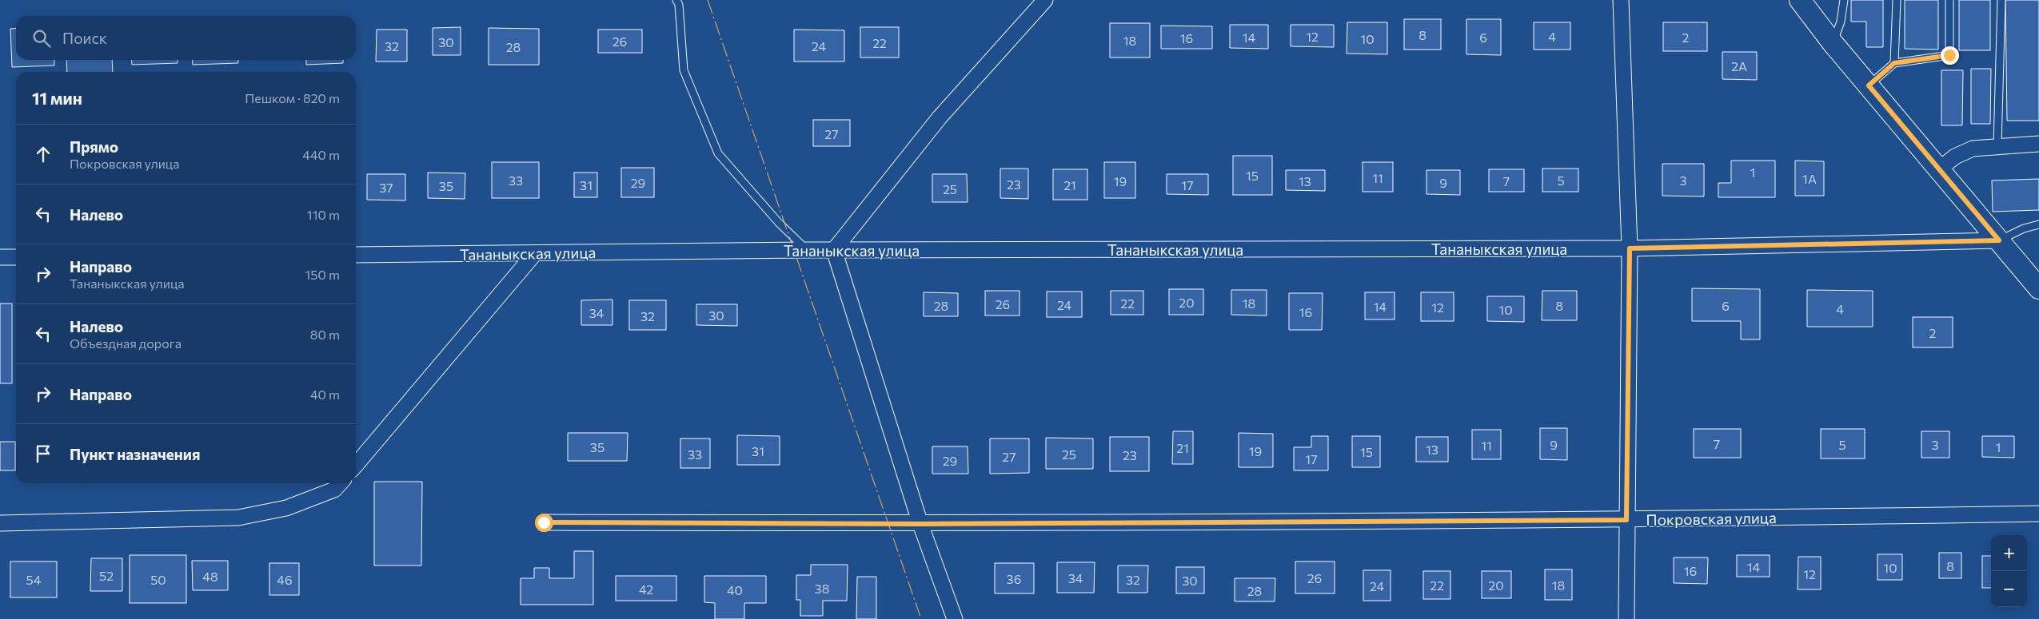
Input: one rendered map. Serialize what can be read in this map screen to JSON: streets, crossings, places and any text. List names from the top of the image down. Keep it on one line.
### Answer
{"streets":{"street":["Тананыкская улица","Покровская улица"]},"house_numbers":["8","12","4","14","6","2","16","10","18","26","30","22","32","24","28","2А","27","1","15","11","1А","33","5","3","19","13","7","29","9","23","31","21","17","35","37","25","20","22","18","26","24","28","8","6","14","12","4","10","16","34","30","32","2","7","9","5","3","11","35","1","21","13","31","19","15","33","25","23","27","17","29","8","14","10","16","12","52","48","34","26","36","54","50","46","32","30","22","20","18","24","38","42","40","28"],"page":{"search":"Поиск","heading":["11 мин","Пешком · 820 m"],"list":[["Прямо","Покровская улица","440 m"],["Налево","110 m"],["Направо","Тананыкская улица","150 m"],["Налево","Объездная дорога","80 m"],["Направо","40 m"],"Пункт назначения"],"map_buttons":["+","−"]}}
